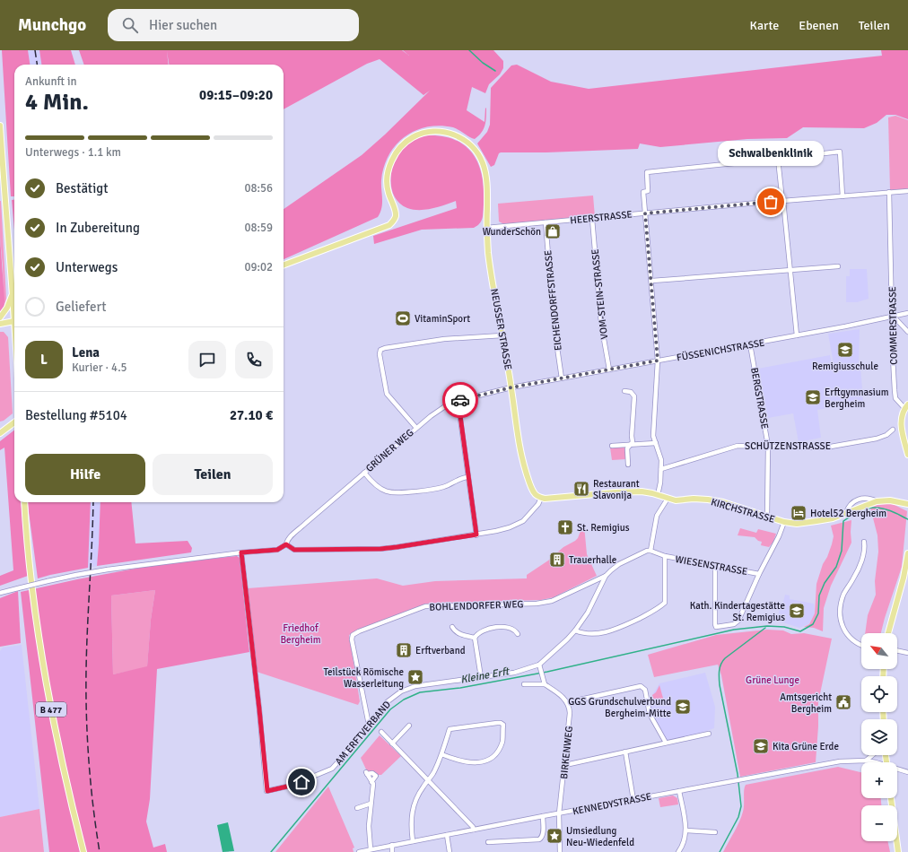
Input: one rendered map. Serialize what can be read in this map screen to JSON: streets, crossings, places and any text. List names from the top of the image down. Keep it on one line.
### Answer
{"streets":{"main road":["COMMERSTRASSE","NEUSSER STRASSE","KIRCHSTRASSE","B 477"],"street":["HEERSTRASSE","VOM-STEIN-STRASSE","EICHENDORFFSTRASSE","FÜSSENICHSTRASSE","BERGSTRASSE","SCHÜTZENSTRASSE","GRÜNER WEG","WIESENSTRASSE","BOHLENDORFER WEG","AM ERFTVERBAND","BIRKENWEG","KENNEDYSTRASSE"]},"crossings":[["HEERSTRASSE","VOM-STEIN-STRASSE"],["HEERSTRASSE","EICHENDORFFSTRASSE"],["HEERSTRASSE","COMMERSTRASSE"],["HEERSTRASSE","NEUSSER STRASSE"],["VOM-STEIN-STRASSE","FÜSSENICHSTRASSE"],["EICHENDORFFSTRASSE","FÜSSENICHSTRASSE"],["COMMERSTRASSE","FÜSSENICHSTRASSE"],["NEUSSER STRASSE","FÜSSENICHSTRASSE"],["NEUSSER STRASSE","GRÜNER WEG"],["NEUSSER STRASSE","KIRCHSTRASSE"],["FÜSSENICHSTRASSE","BERGSTRASSE"],["FÜSSENICHSTRASSE","GRÜNER WEG"],["BERGSTRASSE","SCHÜTZENSTRASSE"],["BERGSTRASSE","KIRCHSTRASSE"],["KIRCHSTRASSE","WIESENSTRASSE"],["BOHLENDORFER WEG","AM ERFTVERBAND"],["BIRKENWEG","KENNEDYSTRASSE"]],"water":["Kleine Erft"],"parks":["Friedhof Bergheim","Grüne Lunge"],"places":{"other":["Schwalbenklinik"],"shop":["WunderSchön"],"sports":["VitaminSport"],"school or university":["Remigiusschule","Erftgymnasium Bergheim","Kath. Kindertagestätte St. Remigius","GGS Grundschulverbund Bergheim-Mitte","Kita Grüne Erde"],"restaurant":["Restaurant Slavonija"],"hotel":["Hotel52 Bergheim"],"church":["St. Remigius"],"building":["Trauerhalle","Erftverband"],"place":["Teilstück Römische Wasserleitung","Umsiedlung Neu-Wiedenfeld"],"public building":["Amtsgericht Bergheim"]},"north":"top left","page":{"header":"Munchgo","search":"Hier suchen","nav":["Karte","Ebenen","Teilen"],"heading":["4 Min.","Ankunft in","09:15–09:20"],"panel":["Lena","Kurier · 4.5","Bestellung #5104","27.10 €"],"bar":"Unterwegs · 1.1 km","bubble":"Schwalbenklinik","list":[["Bestätigt","08:56"],["In Zubereitung","08:59"],["Unterwegs","09:02"],"Geliefert"],"round":"L","buttons":["Hilfe","Teilen"],"map_buttons":["+","−"]}}
